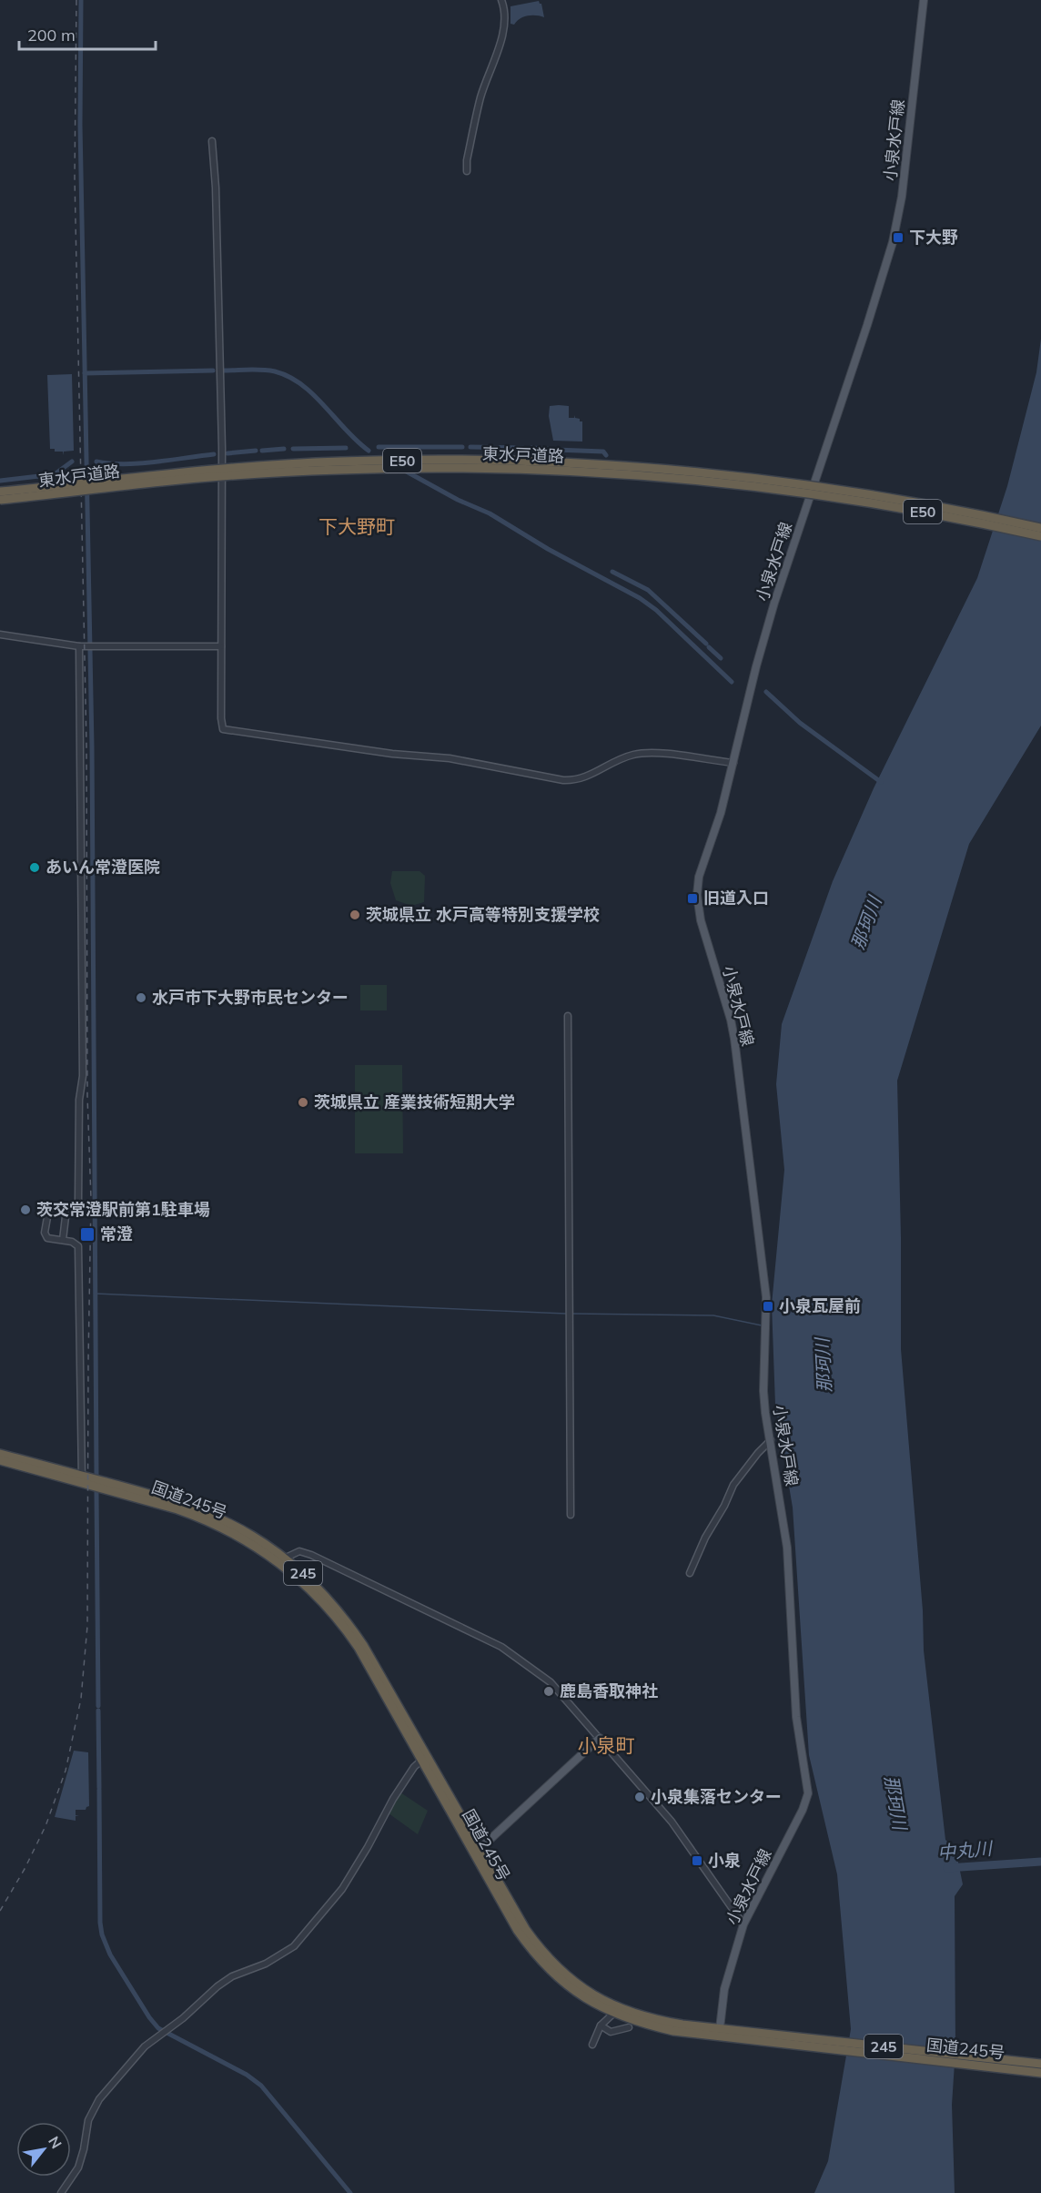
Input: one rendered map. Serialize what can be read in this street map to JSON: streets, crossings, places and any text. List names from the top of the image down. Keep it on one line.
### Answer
{"streets":{"highway":["東水戸道路","E50","国道245号","245"],"main road":["小泉水戸線"]},"crossings":[["小泉水戸線","国道245号"]],"districts":["下大野町","小泉町"],"water":["那珂川","中丸川"],"places":{"transit":["下大野","旧道入口","常澄","小泉瓦屋前","小泉"],"other":["あいん常澄医院","茨城県立 水戸高等特別支援学校","水戸市下大野市民センター","茨城県立 産業技術短期大学","茨交常澄駅前第1駐車場","鹿島香取神社","小泉集落センター"]},"scale_bar":"200 m","north":"top right"}
